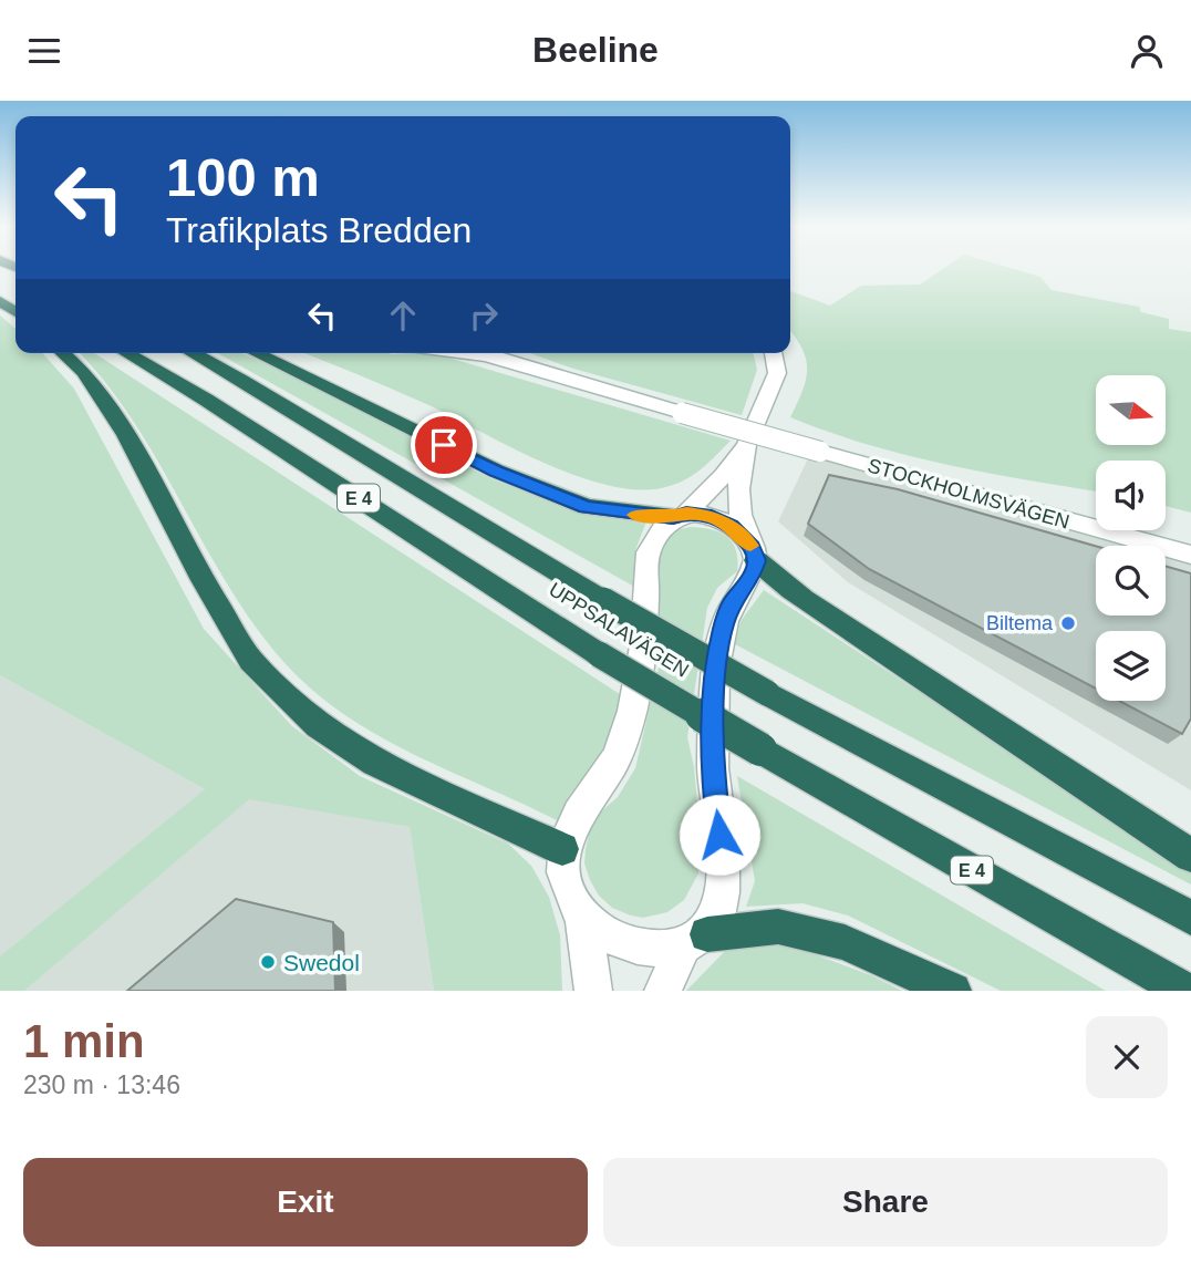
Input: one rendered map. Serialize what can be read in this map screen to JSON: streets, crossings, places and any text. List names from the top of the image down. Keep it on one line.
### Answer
{"streets":{"highway":["E 4","UPPSALAVÄGEN"],"street":["STOCKHOLMSVÄGEN"]},"places":["Biltema","Swedol"],"north":"right","page":{"header":"Beeline","turn":["100 m","Trafikplats Bredden"],"heading":["1 min","230 m · 13:46"],"buttons":["Exit","Share"]}}
